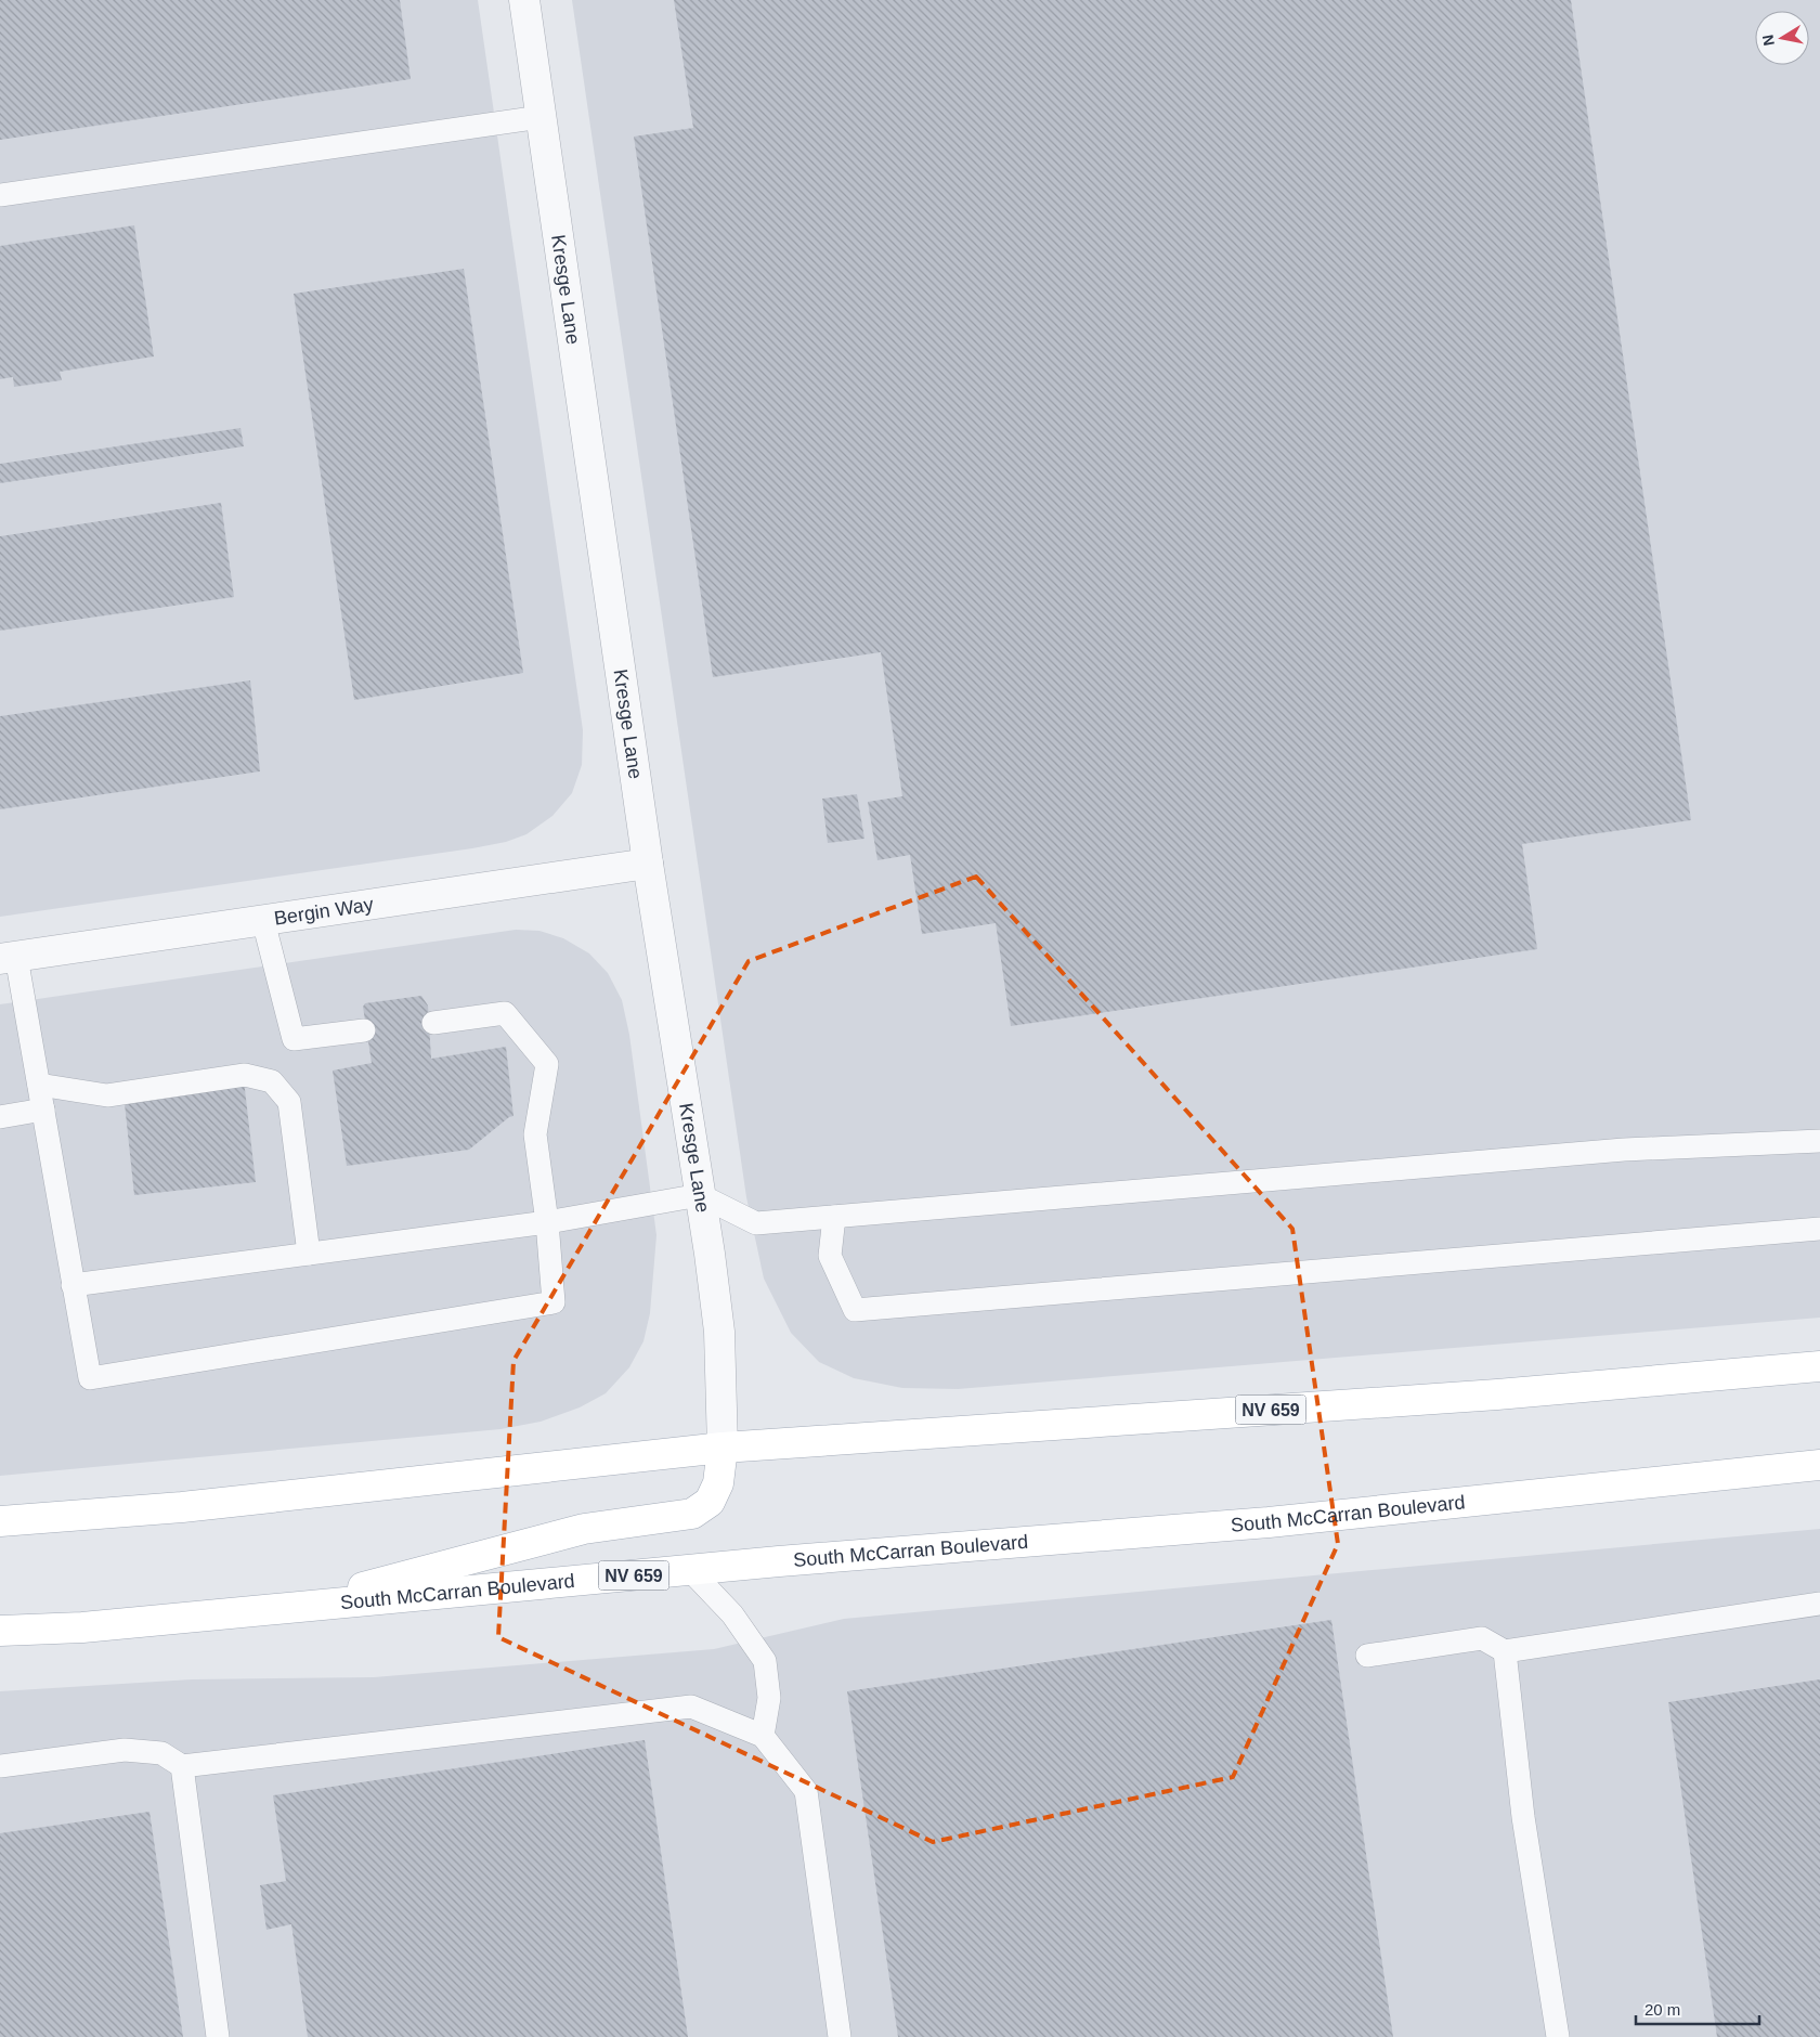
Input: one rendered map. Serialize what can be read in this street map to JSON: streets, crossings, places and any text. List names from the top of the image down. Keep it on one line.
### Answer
{"streets":{"main road":["NV 659","South McCarran Boulevard"],"street":["Kresge Lane","Bergin Way"]},"crossings":[["Kresge Lane","Bergin Way"],["Kresge Lane","NV 659"]],"scale_bar":"20 m","north":"left"}
